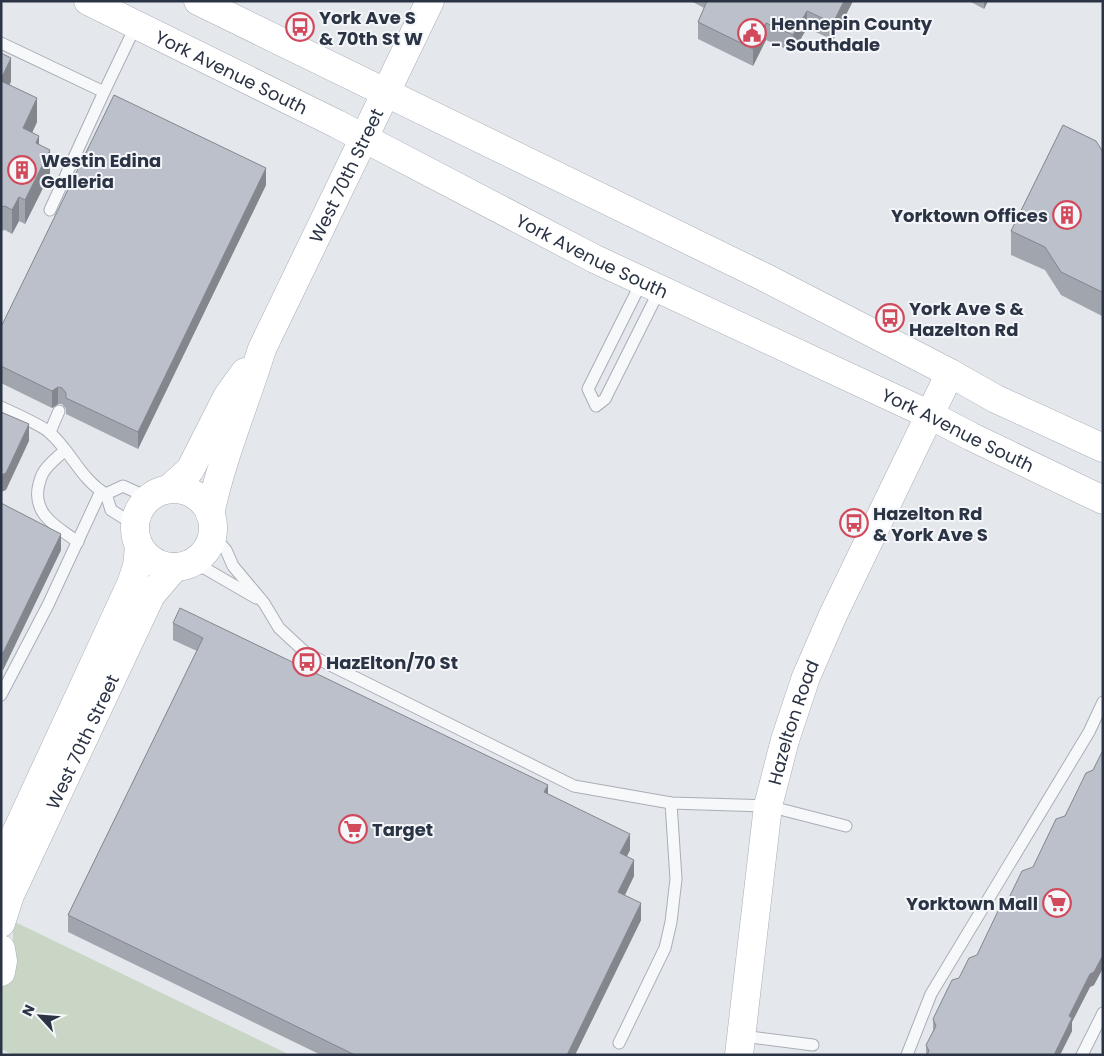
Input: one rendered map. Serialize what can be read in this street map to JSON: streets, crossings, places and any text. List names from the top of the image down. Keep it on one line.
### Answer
{"streets":{"street":["York Avenue South","West 70th Street","Hazelton Road"]},"crossings":[["York Avenue South","West 70th Street"],["York Avenue South","Hazelton Road"]],"places":{"bus stop":["York Ave S & 70th St W","York Ave S & Hazelton Rd","Hazelton Rd & York Ave S","HazElton/70 St"],"public building":["Hennepin County - Southdale"],"building":["Westin Edina Galleria","Yorktown Offices"],"supermarket":["Target","Yorktown Mall"]},"north":"top left"}
